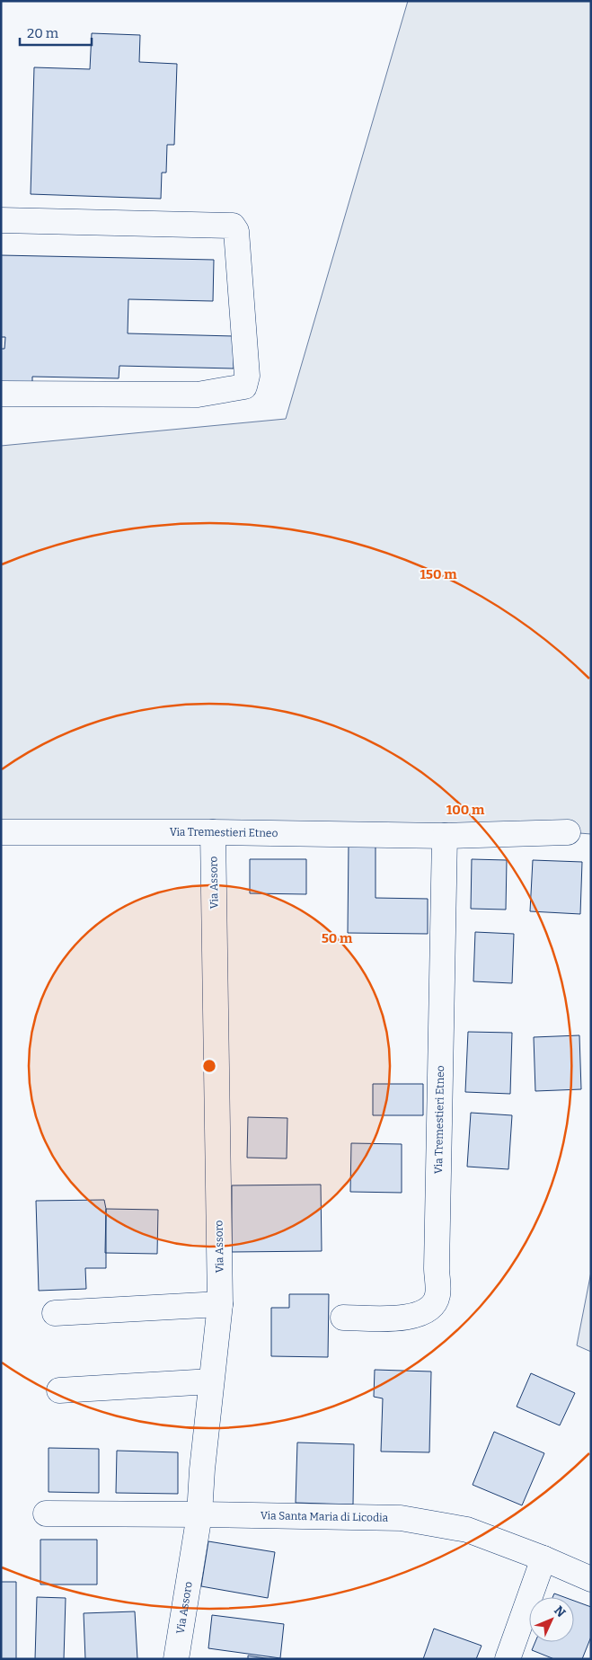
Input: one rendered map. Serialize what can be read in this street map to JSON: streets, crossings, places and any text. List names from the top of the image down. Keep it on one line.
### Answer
{"streets":{"street":["Via Tremestieri Etneo","Via Assoro","Via Santa Maria di Licodia"]},"crossings":[["Via Tremestieri Etneo","Via Assoro"],["Via Assoro","Via Santa Maria di Licodia"]],"scale_bar":"20 m","north":"top right","rings":["150 m","100 m","50 m"]}
